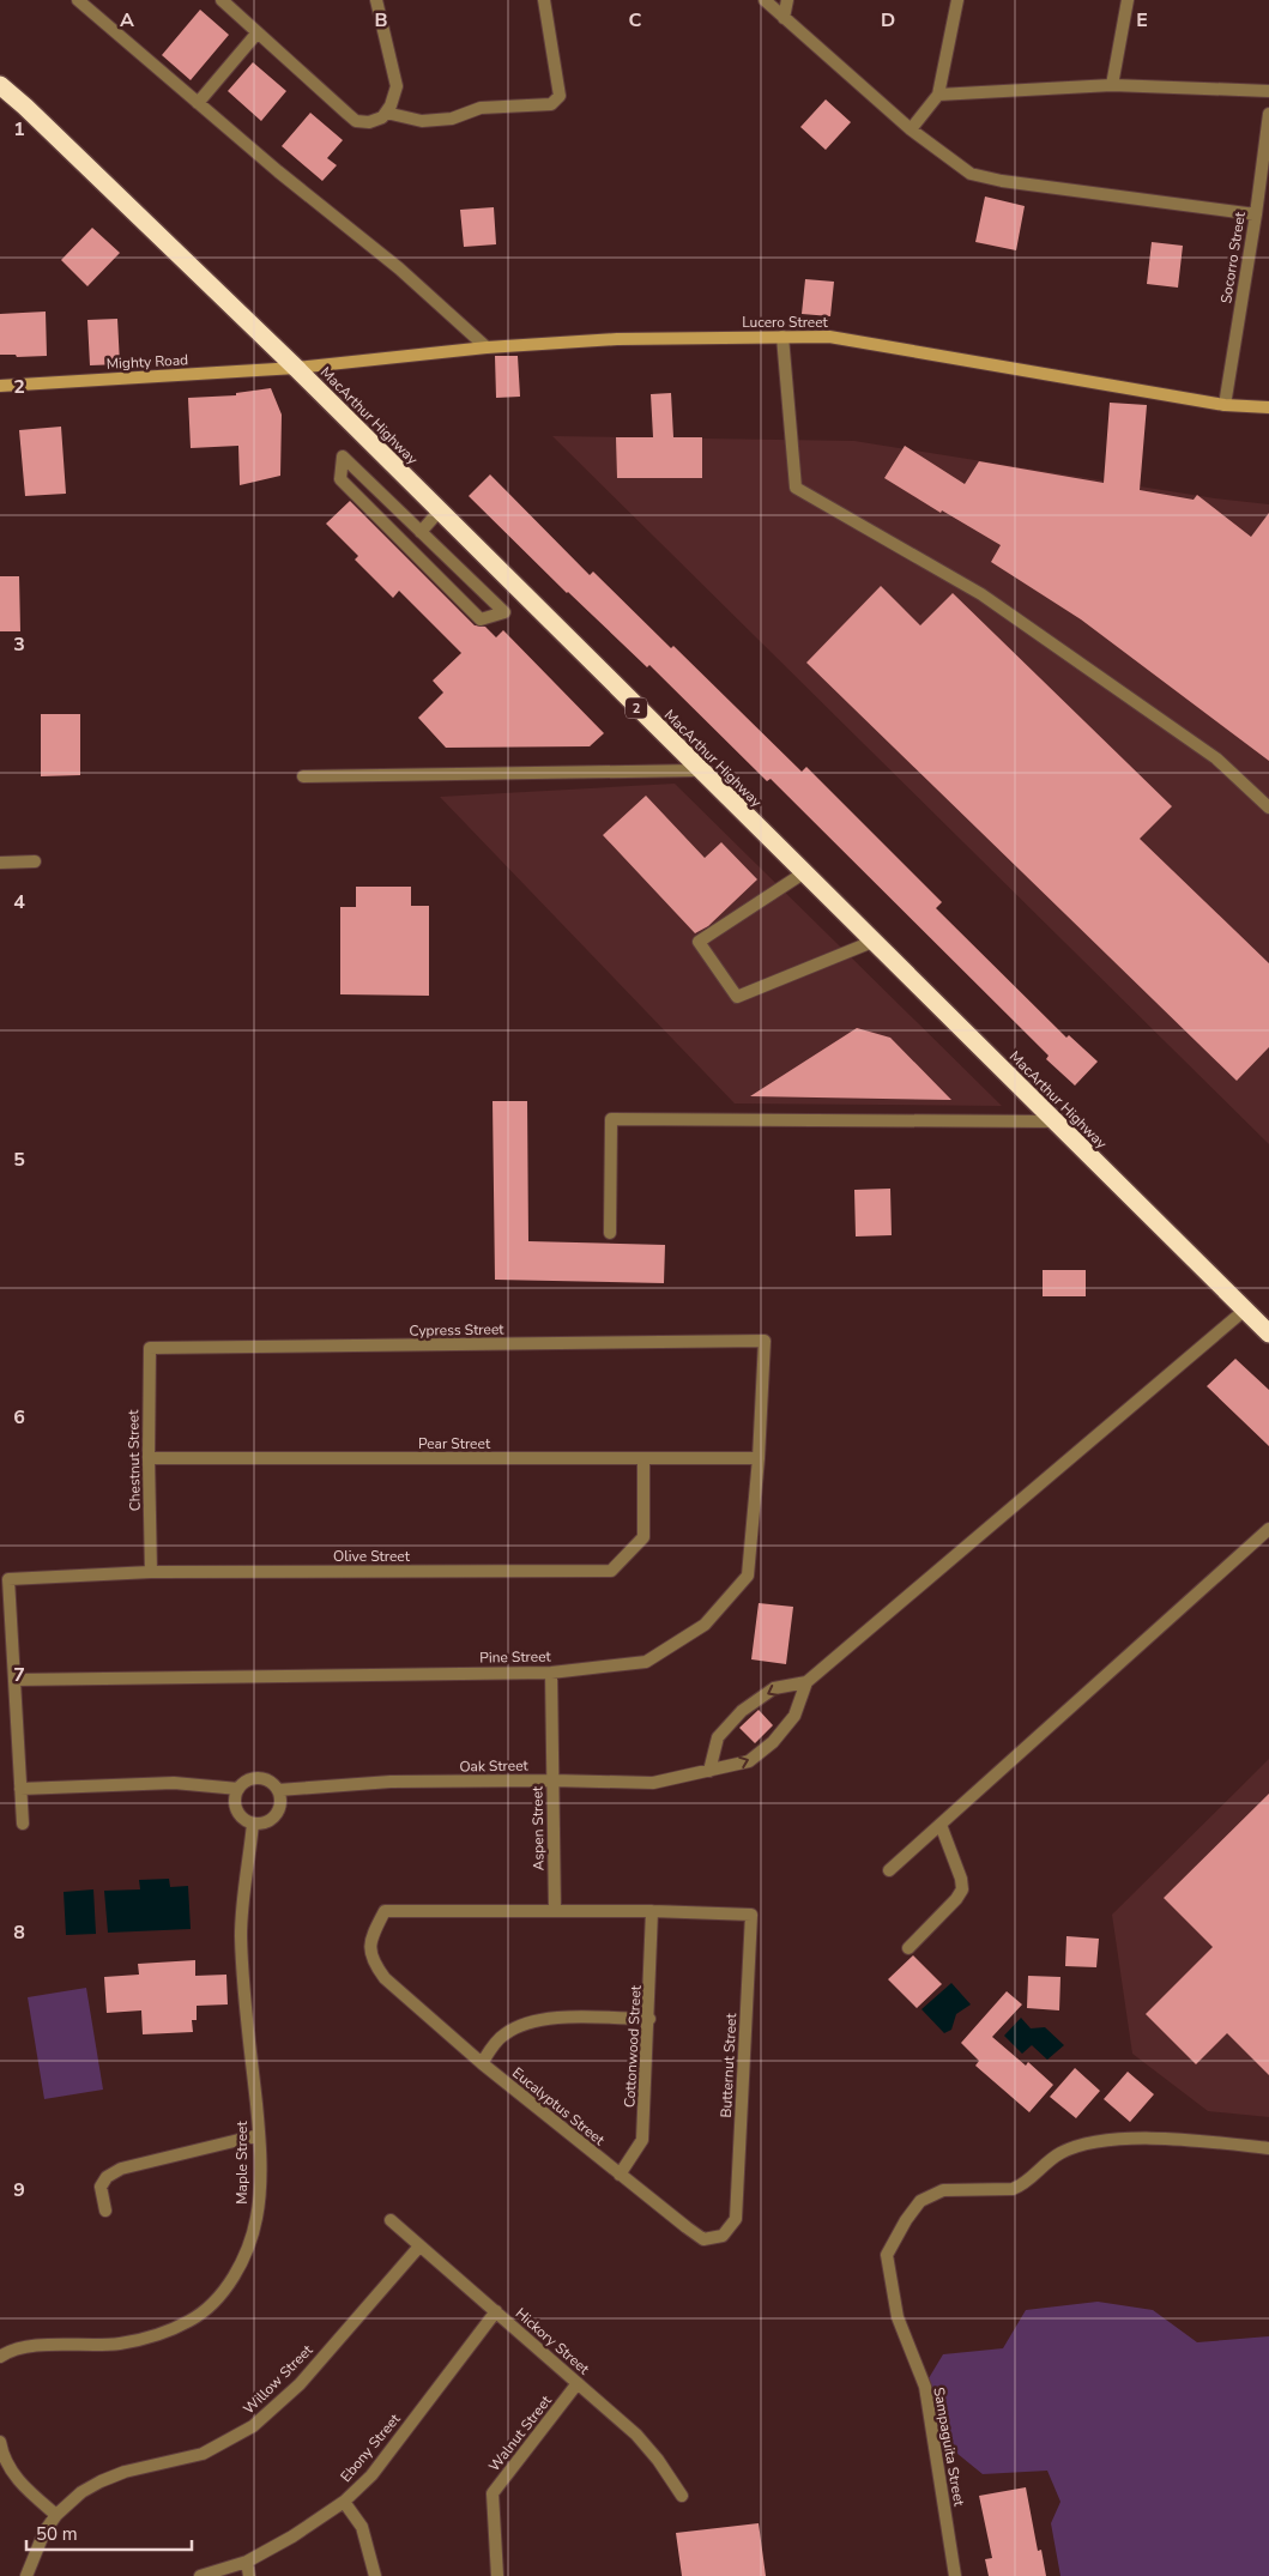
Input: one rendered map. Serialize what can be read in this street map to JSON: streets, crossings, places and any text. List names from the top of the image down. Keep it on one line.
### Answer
{"streets":{"highway":["MacArthur Highway","2"],"street":["Socorro Street","Lucero Street","Mighty Road","Cypress Street","Pear Street","Chestnut Street","Olive Street","Pine Street","Oak Street","Aspen Street","Cottonwood Street","Butternut Street","Eucalyptus Street","Maple Street","Hickory Street","Willow Street","Walnut Street","Sampaguita Street","Ebony Street"]},"crossings":[["Socorro Street","Lucero Street"],["Lucero Street","Mighty Road"],["Lucero Street","MacArthur Highway"],["Mighty Road","MacArthur Highway"],["Cypress Street","Chestnut Street"],["Cypress Street","Pine Street"],["Pear Street","Chestnut Street"],["Pear Street","Olive Street"],["Pear Street","Pine Street"],["Chestnut Street","Olive Street"],["Olive Street","Pine Street"],["Pine Street","Aspen Street"],["Oak Street","Aspen Street"],["Oak Street","Maple Street"],["Aspen Street","Eucalyptus Street"],["Cottonwood Street","Butternut Street"],["Cottonwood Street","Eucalyptus Street"],["Butternut Street","Eucalyptus Street"],["Hickory Street","Willow Street"],["Hickory Street","Walnut Street"],["Hickory Street","Ebony Street"]],"scale_bar":"50 m","grid":{"columns":["A","B","C","D","E"],"rows":["1","2","3","4","5","6","7","8","9"]}}
